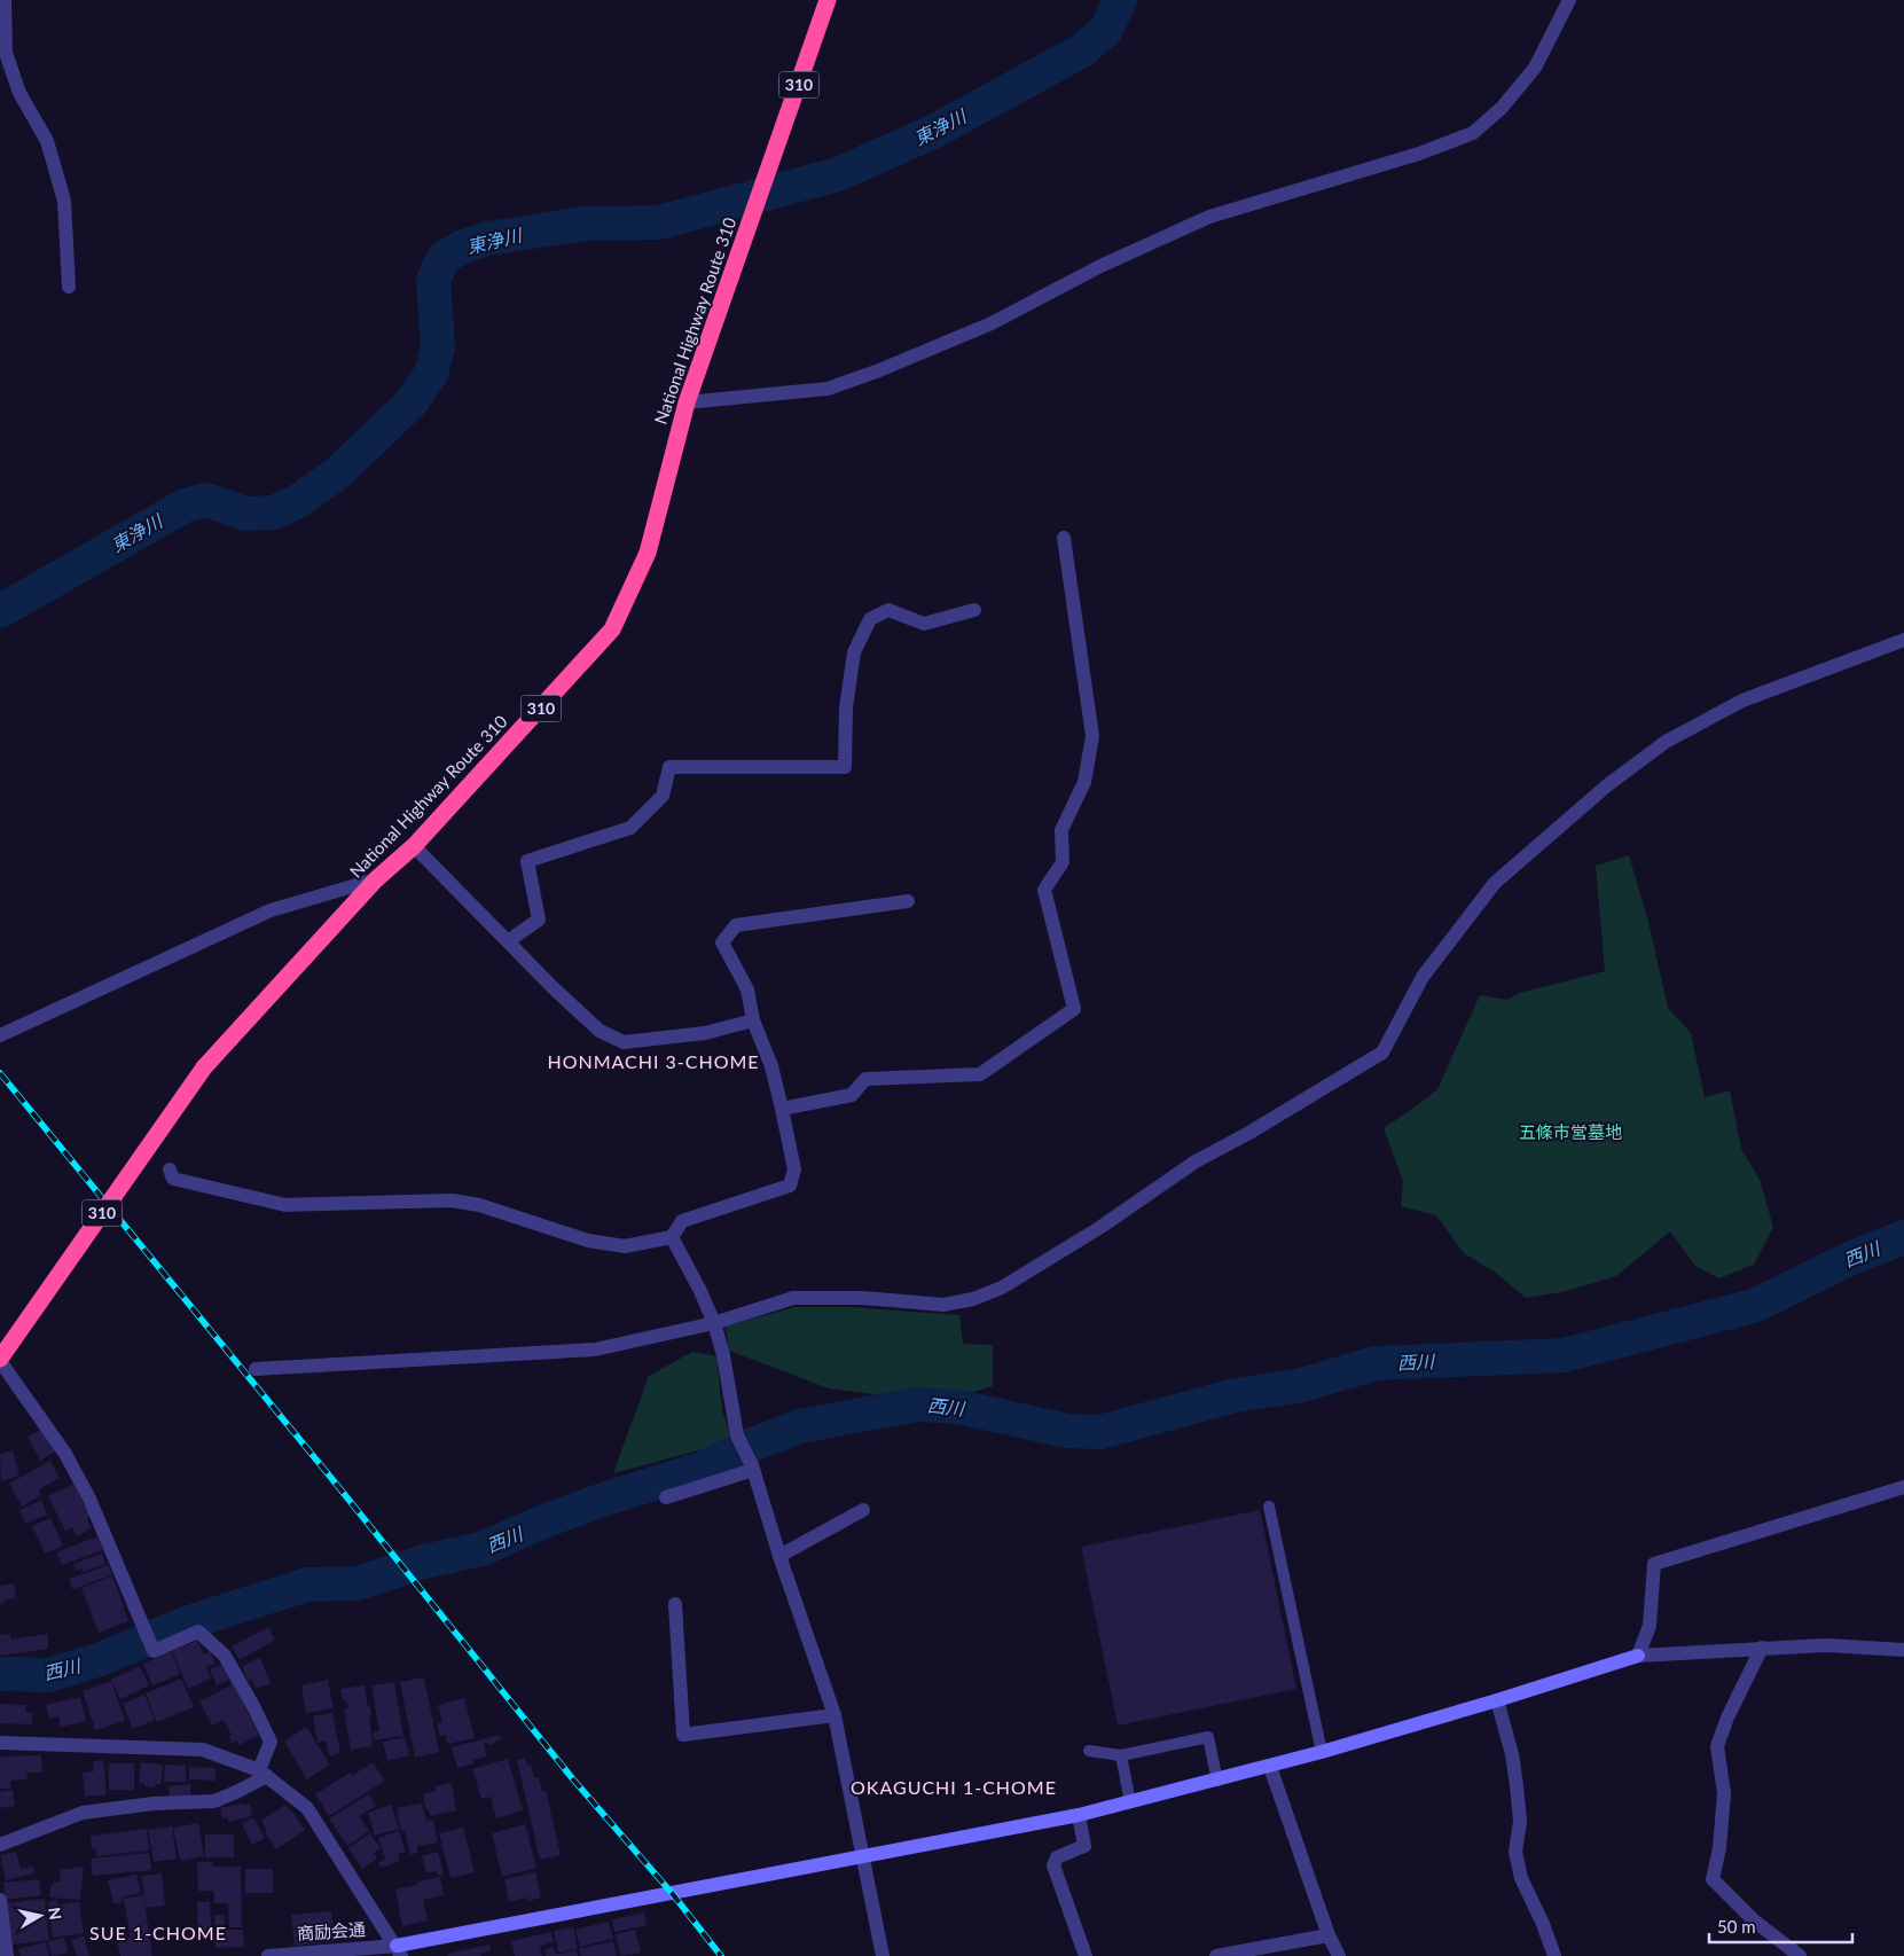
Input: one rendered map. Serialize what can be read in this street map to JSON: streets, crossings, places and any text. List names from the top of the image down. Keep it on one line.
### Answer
{"streets":{"highway":["310","National Highway Route 310"],"street":["商励会通"]},"districts":["HONMACHI 3-CHOME","OKAGUCHI 1-CHOME","SUE 1-CHOME"],"water":["東浄川","西川"],"parks":["五條市営墓地"],"scale_bar":"50 m","north":"right"}
